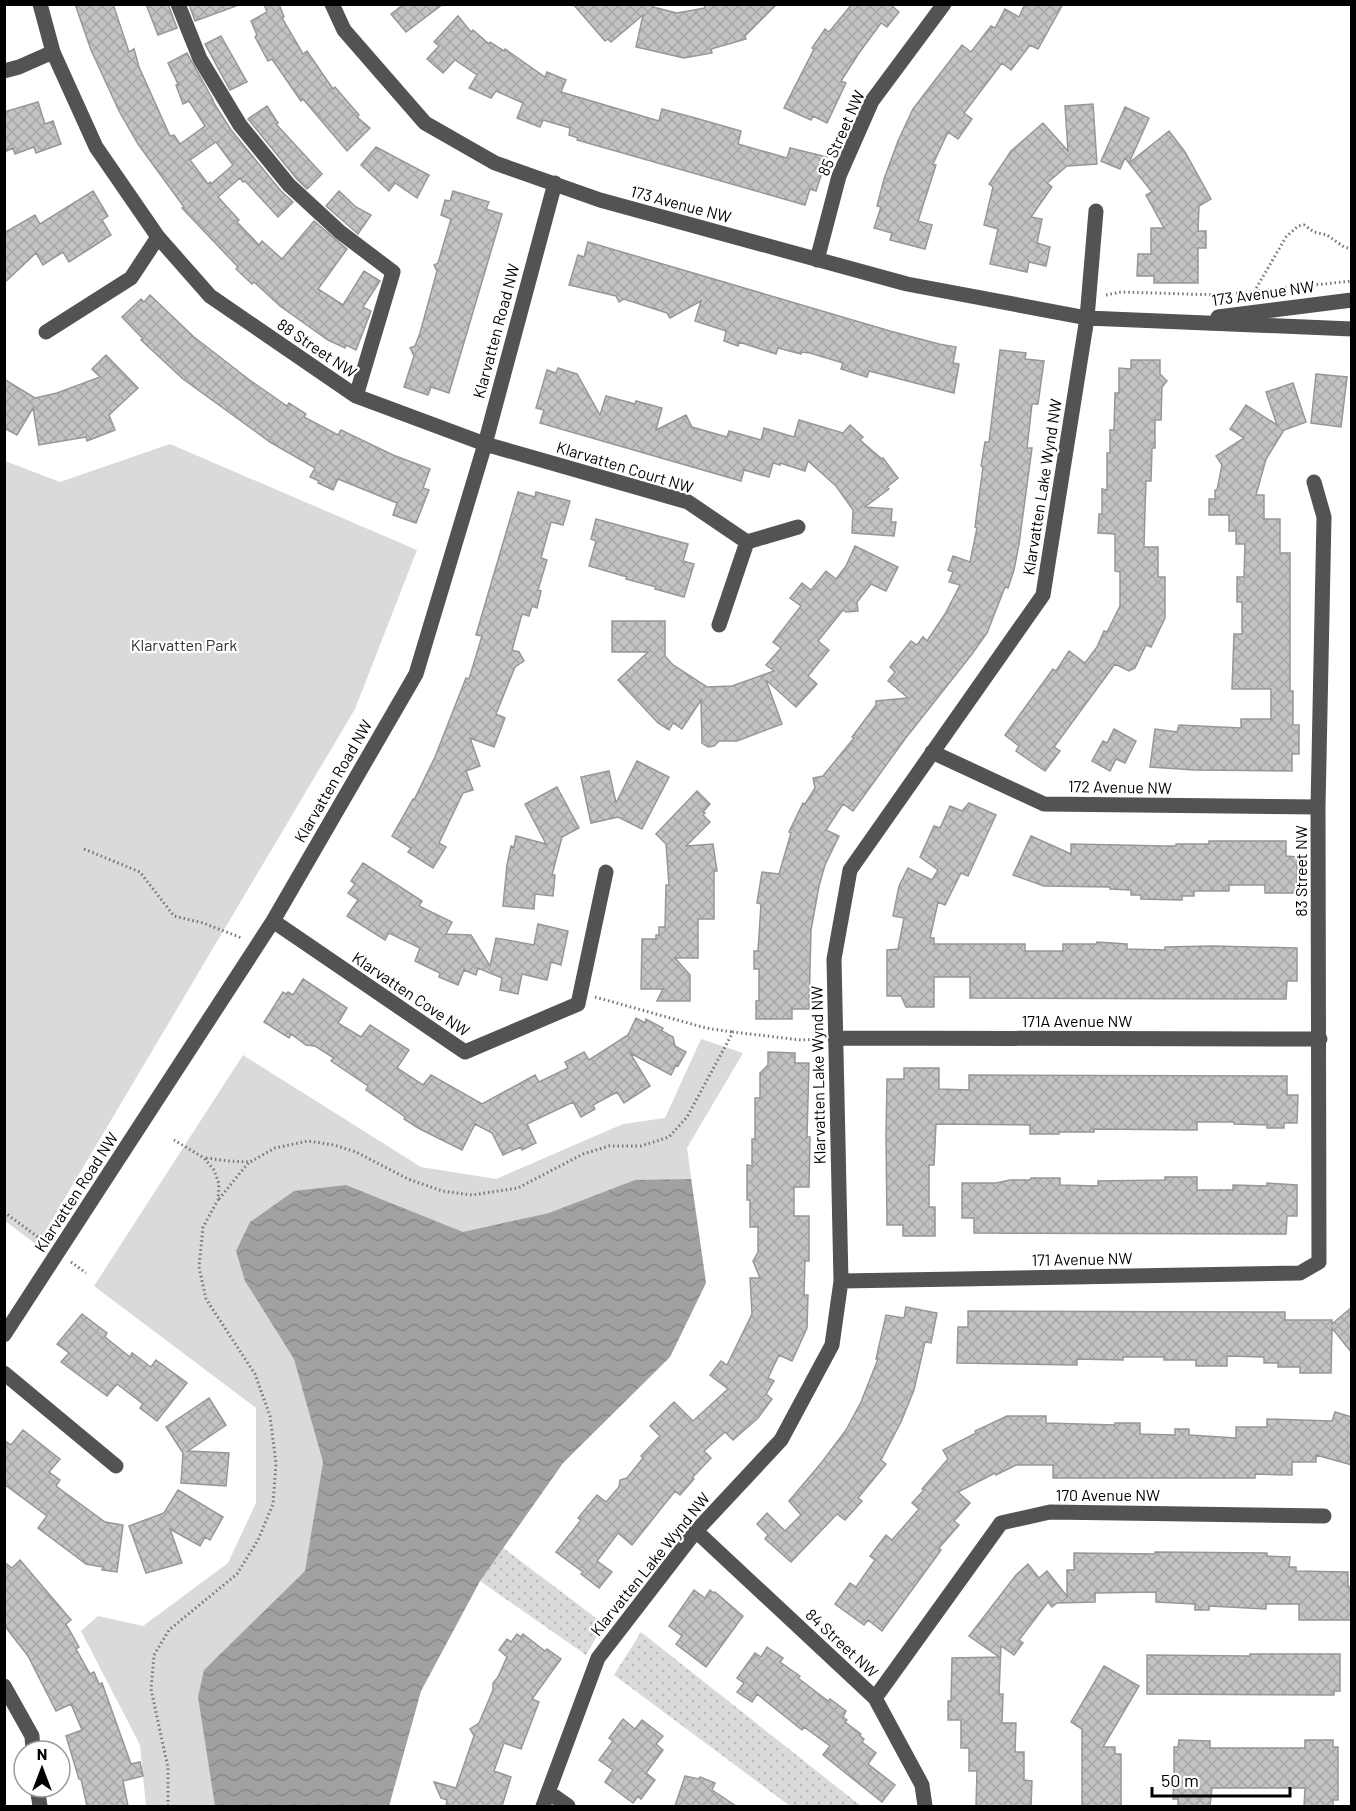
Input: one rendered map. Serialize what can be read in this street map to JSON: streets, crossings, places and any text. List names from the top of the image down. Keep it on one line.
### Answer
{"streets":{"street":["85 Street NW","173 Avenue NW","Klarvatten Road NW","88 Street NW","Klarvatten Court NW","Klarvatten Lake Wynd NW","172 Avenue NW","83 Street NW","Klarvatten Cove NW","171A Avenue NW","171 Avenue NW","170 Avenue NW","84 Street NW"]},"crossings":[["85 Street NW","173 Avenue NW"],["173 Avenue NW","Klarvatten Road NW"],["173 Avenue NW","Klarvatten Lake Wynd NW"],["Klarvatten Road NW","88 Street NW"],["Klarvatten Road NW","Klarvatten Court NW"],["Klarvatten Road NW","Klarvatten Cove NW"],["88 Street NW","Klarvatten Court NW"],["Klarvatten Lake Wynd NW","172 Avenue NW"],["Klarvatten Lake Wynd NW","171A Avenue NW"],["Klarvatten Lake Wynd NW","171 Avenue NW"],["Klarvatten Lake Wynd NW","84 Street NW"],["172 Avenue NW","83 Street NW"],["83 Street NW","171A Avenue NW"],["83 Street NW","171 Avenue NW"],["170 Avenue NW","84 Street NW"]],"parks":["Klarvatten Park"],"scale_bar":"50 m","north":"top"}
